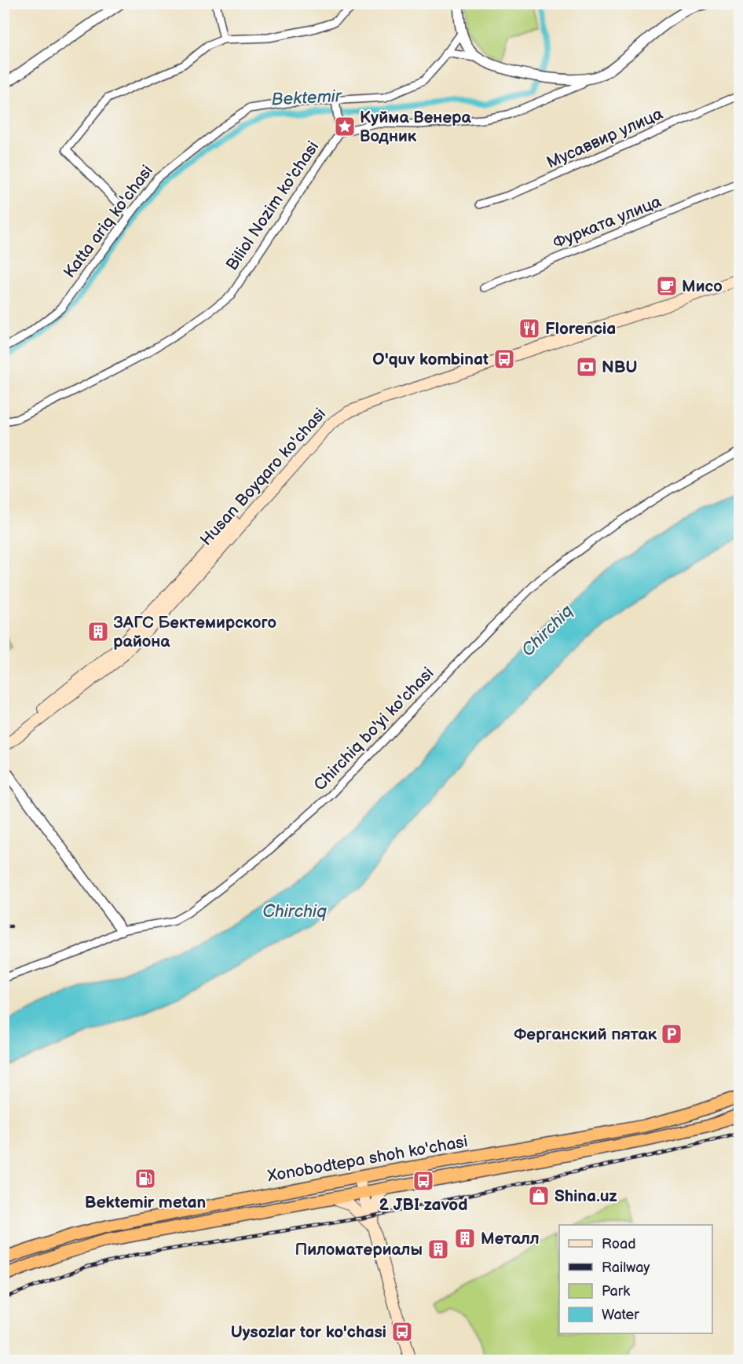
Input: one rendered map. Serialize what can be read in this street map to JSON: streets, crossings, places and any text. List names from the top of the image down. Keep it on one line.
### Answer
{"streets":{"highway":["Xonobodtepa shoh ko'chasi"],"main road":["Husan Boyqaro ko'chasi"],"street":["Мусаввир улица","Biliol Nozim ko'chasi","Katta ariq ko'chasi","Фурката улица","Chirchiq bo'yi ko'chasi"]},"water":["Bektemir","Chirchiq"],"places":{"place":["Куйма Венера Водник"],"cafe":["Мисо"],"restaurant":["Florencia"],"bus stop":["O'quv kombinat","2 JBI zavod","Uysozlar tor ko'chasi"],"bank":["NBU"],"building":["ЗАГС Бектемирского района","Металл","Пиломатериалы"],"parking":["Ферганский пятак"],"fuel station":["Bektemir metan"],"shop":["Shina.uz"]},"legend":["Road","Railway","Park","Water"]}
